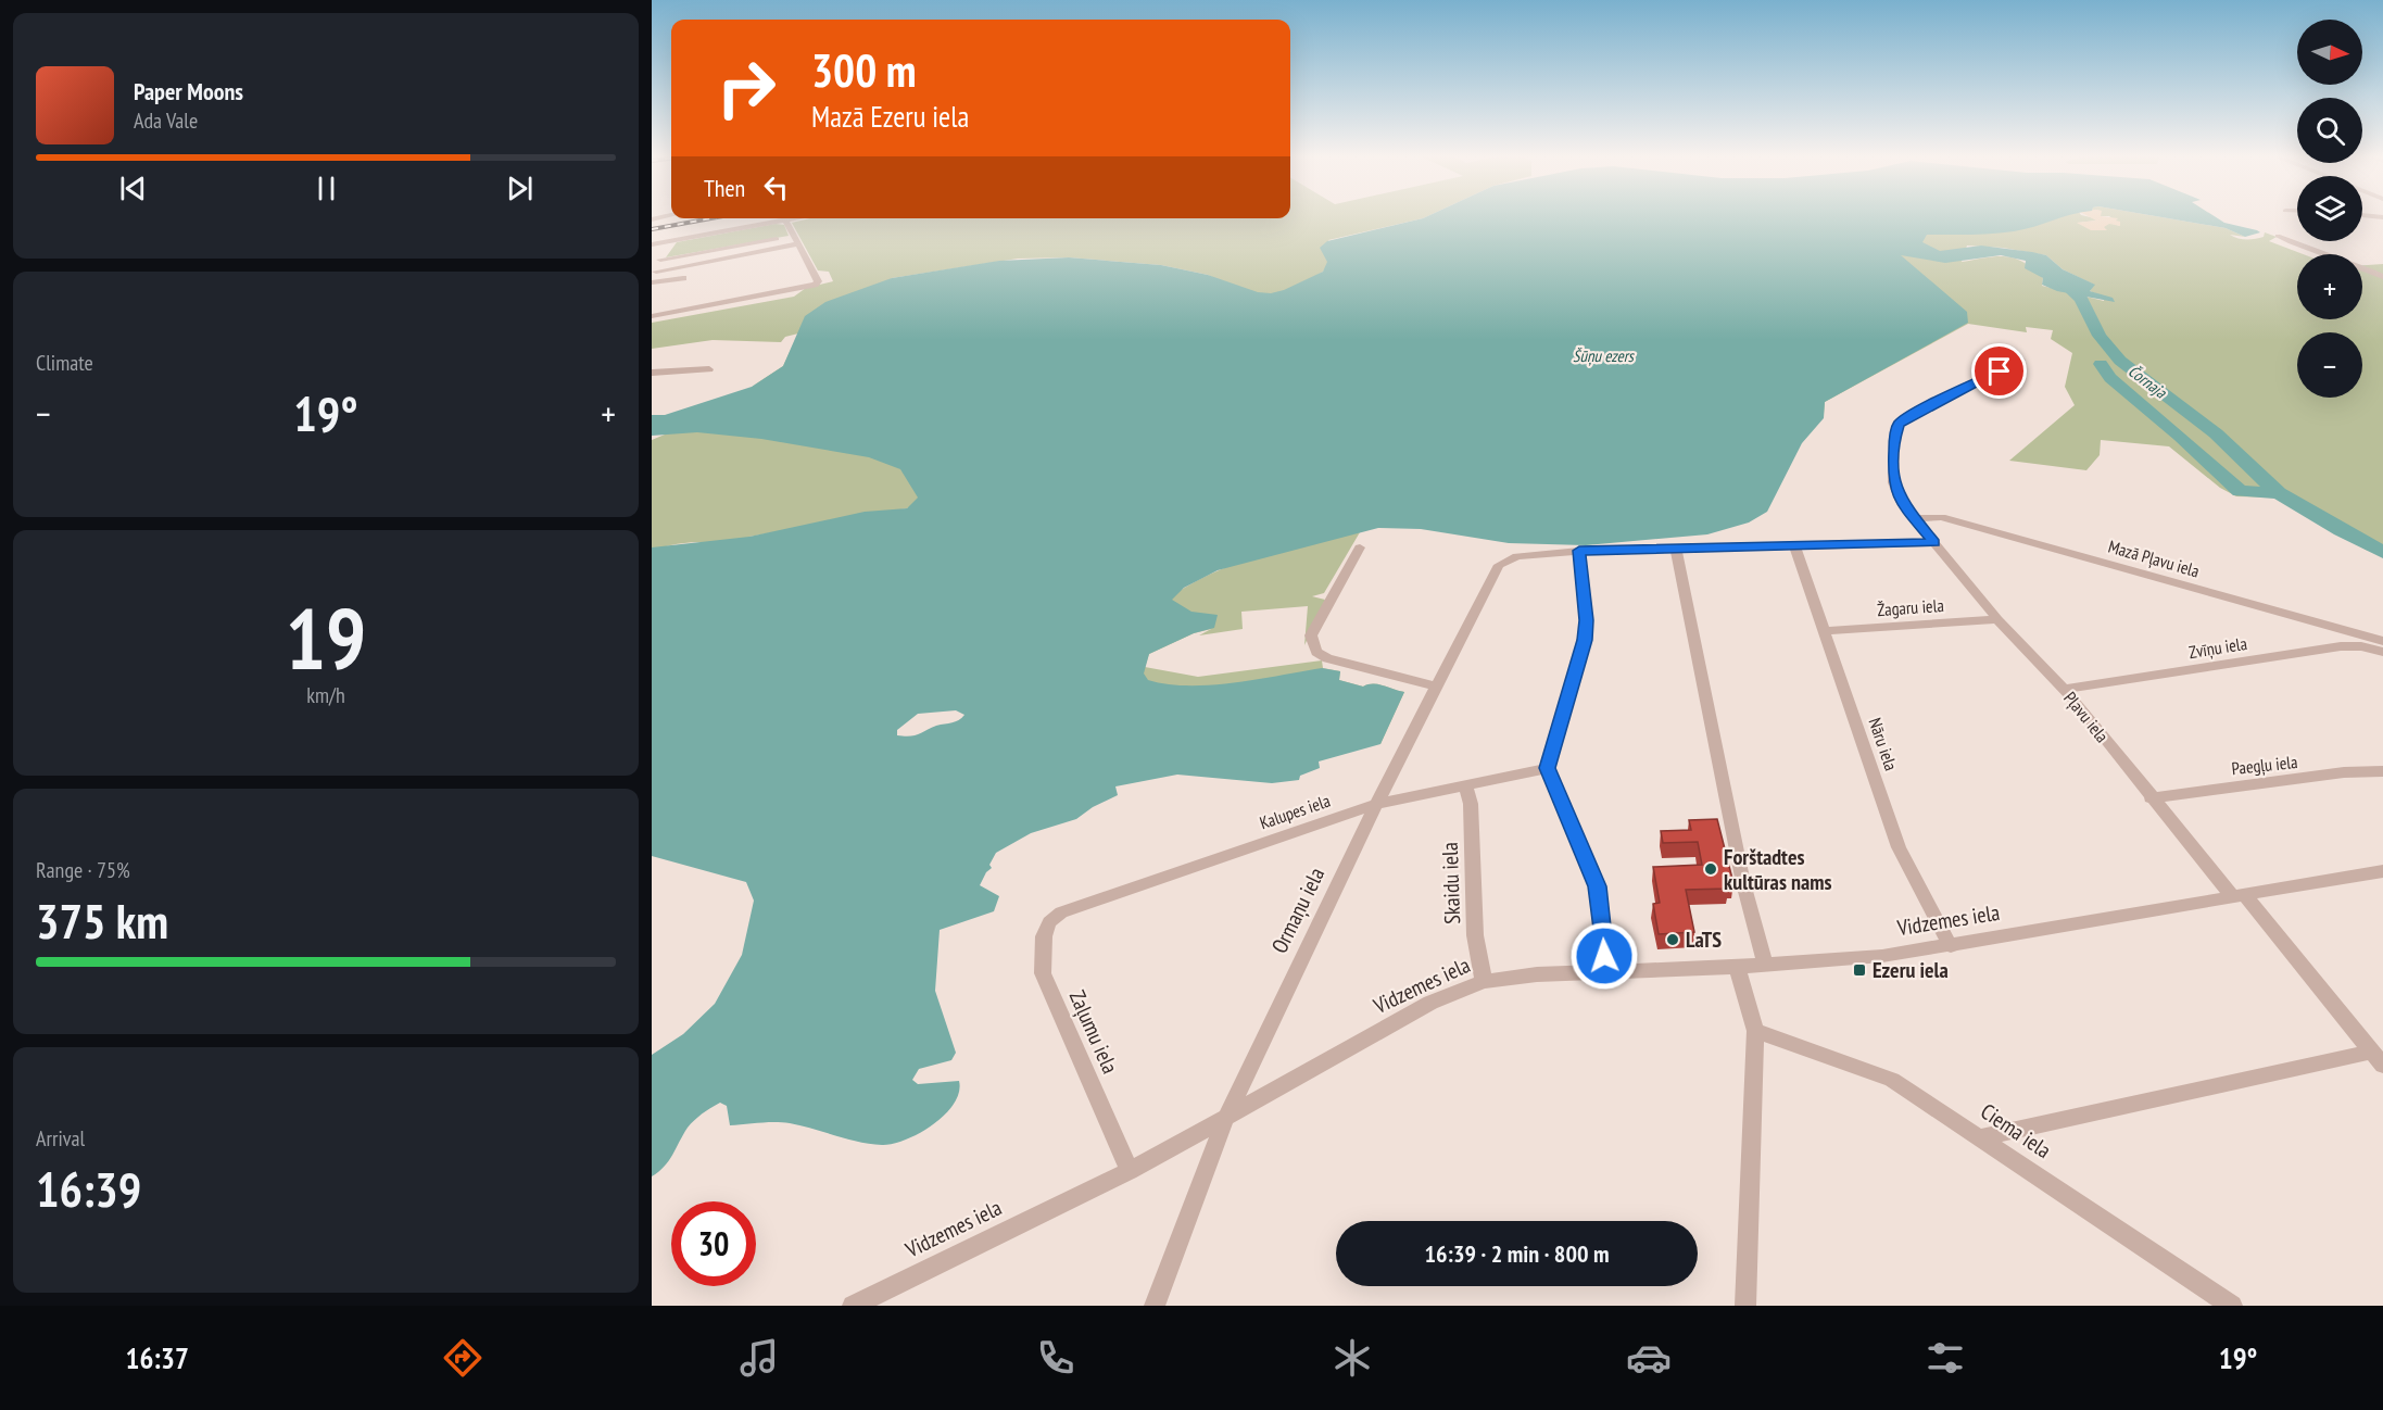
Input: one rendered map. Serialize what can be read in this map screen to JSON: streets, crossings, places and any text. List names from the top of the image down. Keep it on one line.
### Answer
{"streets":{"street":["Mazā Pļavu iela","Žagaru iela","Zvīņu iela","Pļavu iela","Nāru iela","Paegļu iela","Kalupes iela","Skaidu iela","Ormaņu iela","Vidzemes iela","Zaļumu iela","Ciema iela"]},"crossings":[["Mazā Pļavu iela","Zvīņu iela"],["Mazā Pļavu iela","Pļavu iela"],["Žagaru iela","Pļavu iela"],["Žagaru iela","Nāru iela"],["Zvīņu iela","Pļavu iela"],["Pļavu iela","Paegļu iela"],["Pļavu iela","Vidzemes iela"],["Pļavu iela","Ciema iela"],["Nāru iela","Vidzemes iela"],["Kalupes iela","Skaidu iela"],["Kalupes iela","Ormaņu iela"],["Kalupes iela","Zaļumu iela"],["Skaidu iela","Vidzemes iela"],["Ormaņu iela","Vidzemes iela"],["Vidzemes iela","Zaļumu iela"]],"water":["Šūņu ezers","Čornaja"],"places":{"other":["Forštadtes kultūras nams","LaTS"],"transit":["Ezeru iela"]},"north":"right","page":{"map_buttons":["+","−"],"turn":["300 m","Mazā Ezeru iela"],"song":["Paper Moons","Ada Vale"],"then":"Then","tile":["Climate",["19","km/h"],["Range · 75%","375 km"],["Arrival","16:39"]],"heat":["−","19°","+"],"limit":"30","trip":"16:39 · 2 min · 800 m","tabs":["16:37","19°"]}}
